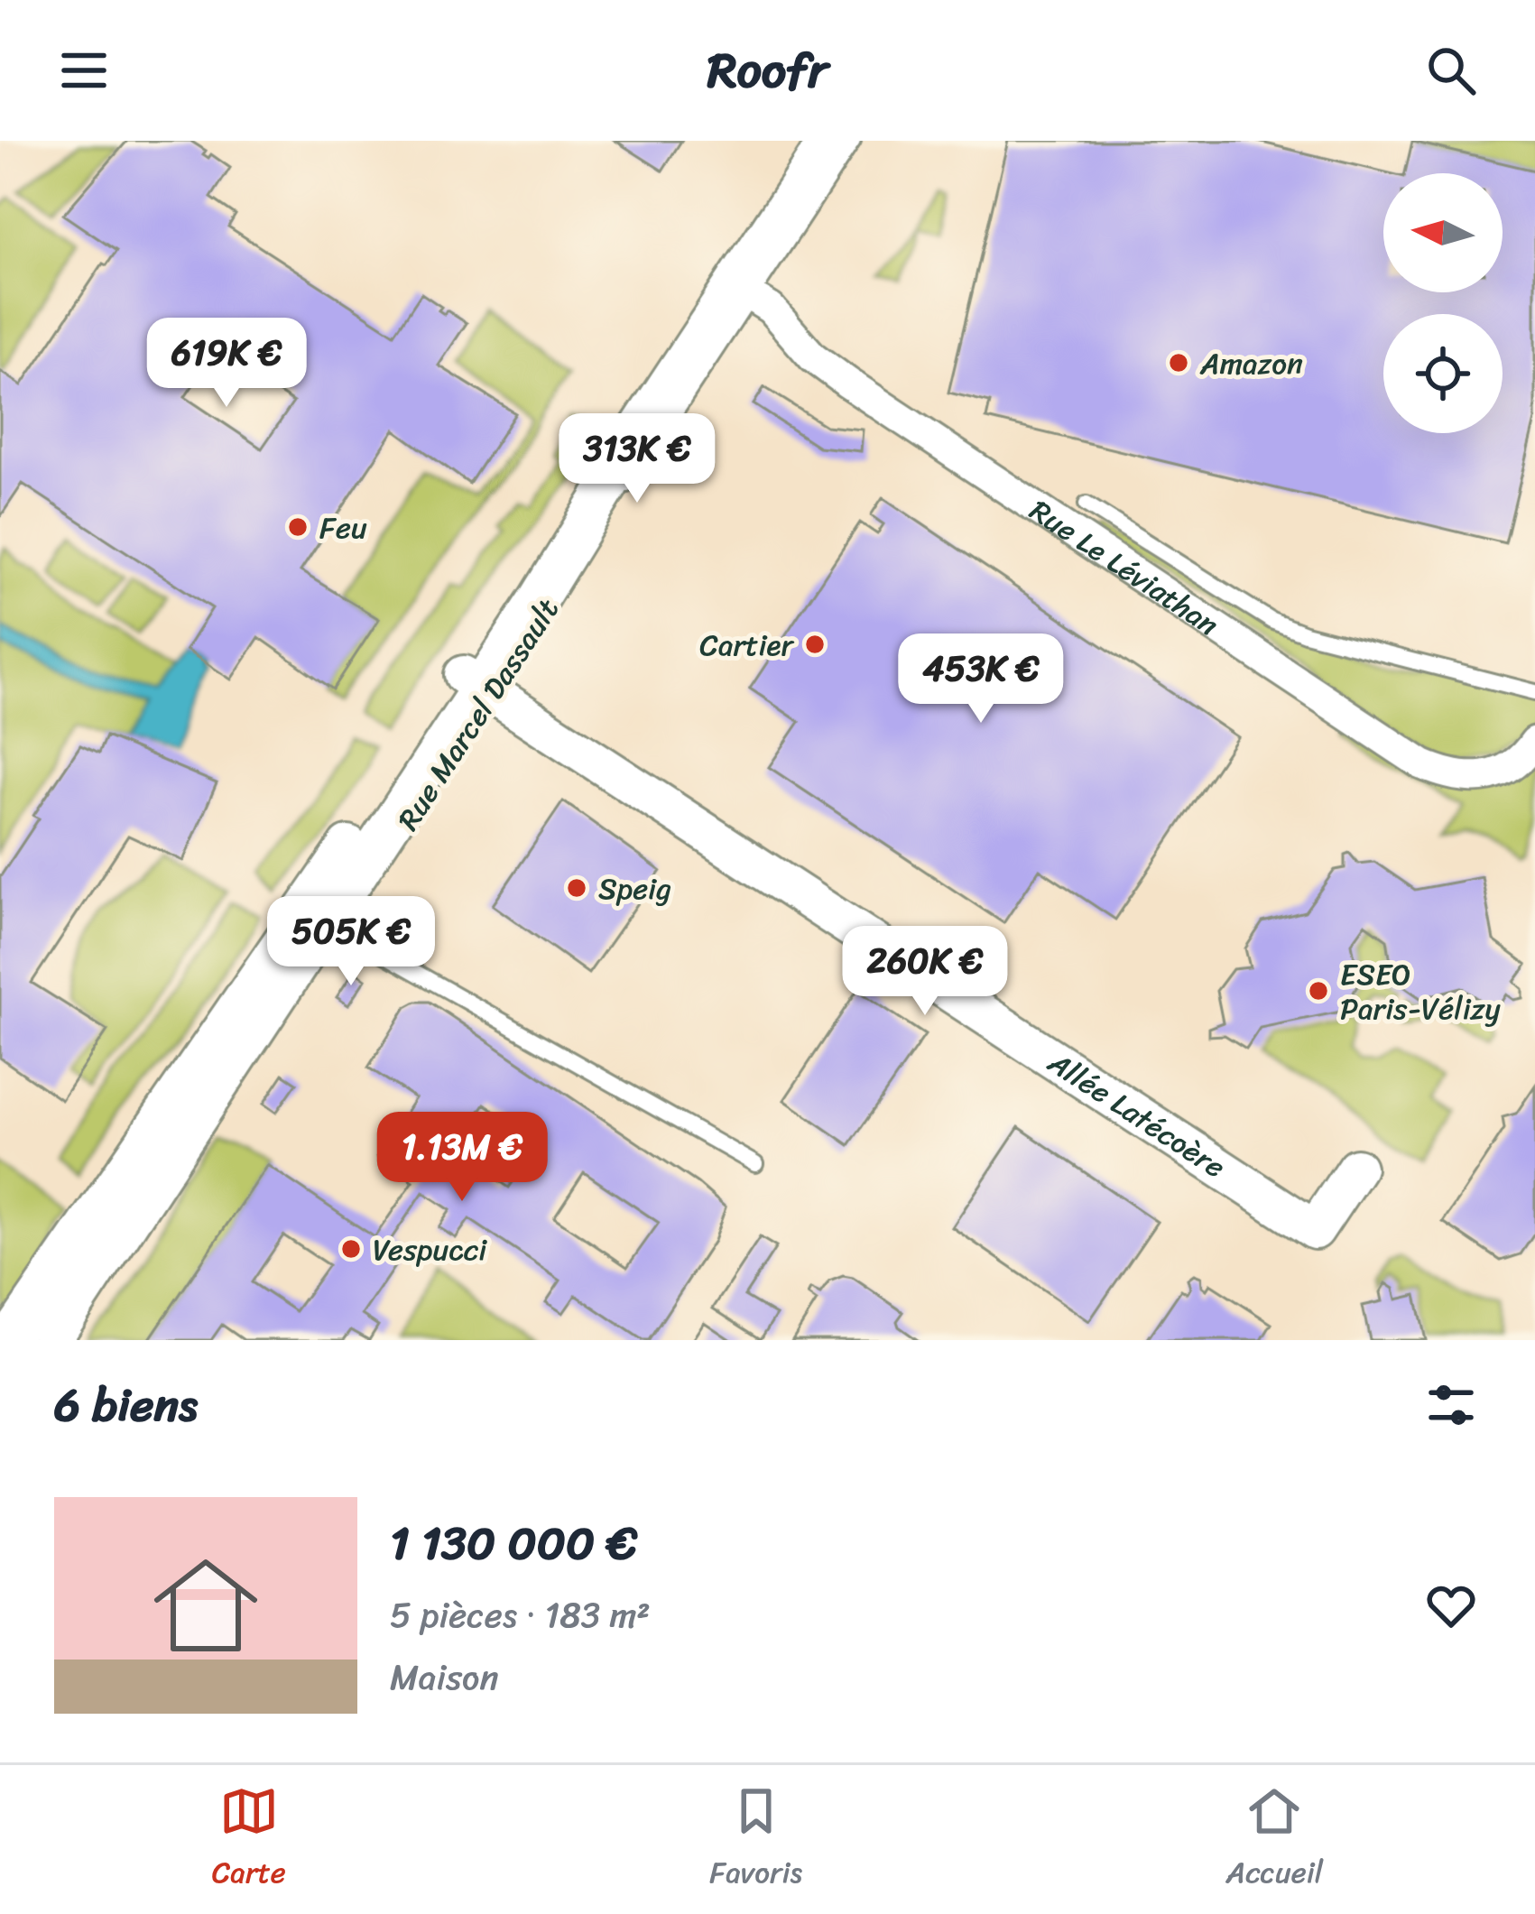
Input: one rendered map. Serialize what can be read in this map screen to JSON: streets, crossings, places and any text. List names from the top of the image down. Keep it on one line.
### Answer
{"streets":{"street":["Rue Le Léviathan","Rue Marcel Dassault","Allée Latécoère"]},"crossings":[["Rue Le Léviathan","Rue Marcel Dassault"],["Rue Marcel Dassault","Allée Latécoère"]],"places":["Amazon","Feu","Cartier","Speig","ESEO Paris-Vélizy","Vespucci"],"north":"left","page":{"header":"Roofr","price":["619K €","313K €","453K €","505K €","260K €","1.13M €"],"heading":"6 biens","list":[{"name":"1 130 000 €","note":"5 pièces · 183 m² · Maison"}],"tabs":["Carte","Favoris","Accueil"]}}
